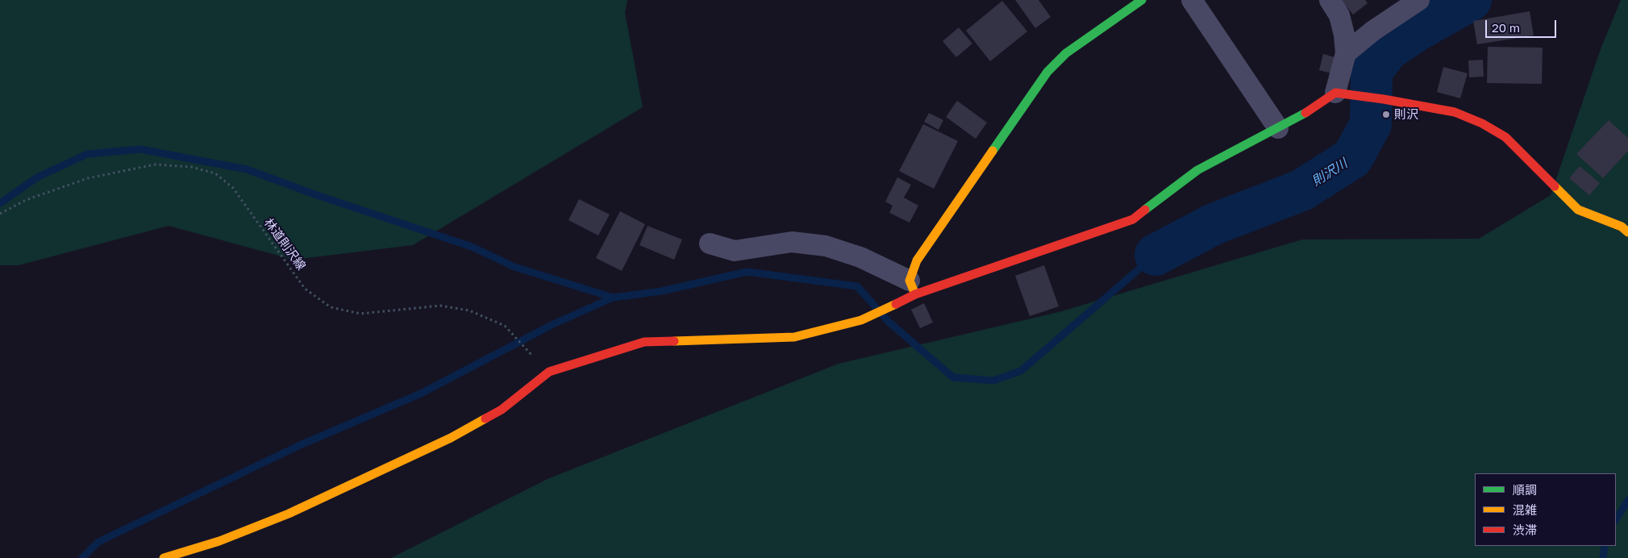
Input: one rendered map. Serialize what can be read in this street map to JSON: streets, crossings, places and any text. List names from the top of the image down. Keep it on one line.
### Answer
{"streets":{"path":["林道則沢線"]},"water":["則沢川"],"places":["則沢"],"legend":["順調","混雑","渋滞"],"scale_bar":"20 m"}
